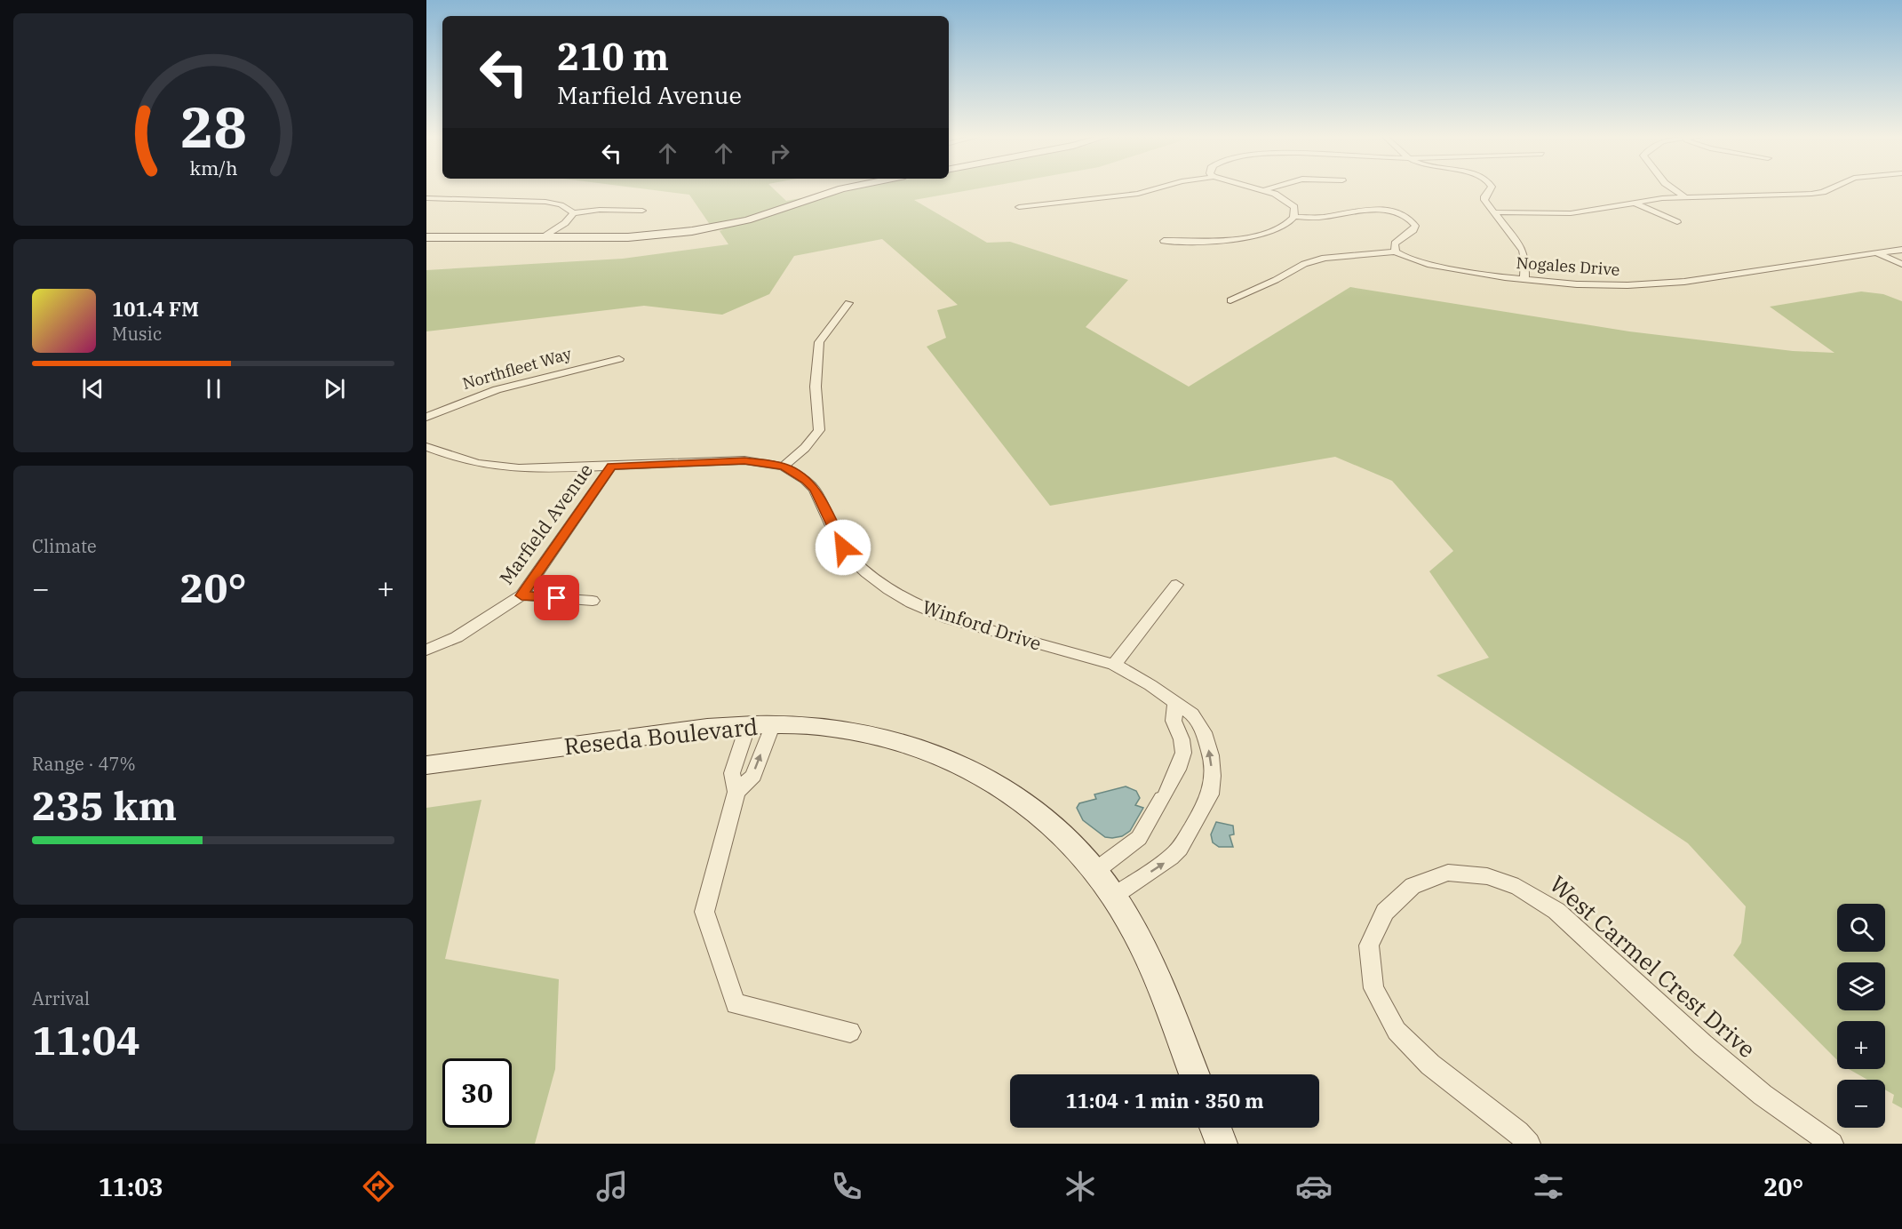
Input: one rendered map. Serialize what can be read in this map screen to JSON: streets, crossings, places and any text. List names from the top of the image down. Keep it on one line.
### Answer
{"streets":{"main road":["Reseda Boulevard"],"street":["Nogales Drive","Northfleet Way","Marfield Avenue","Winford Drive","West Carmel Crest Drive"]},"crossings":[["Marfield Avenue","Winford Drive"],["Winford Drive","Reseda Boulevard"]],"page":{"turn":["210 m","Marfield Avenue"],"song":["101.4 FM","Music"],"tile":["Climate",["Range · 47%","235 km"],["Arrival","11:04"]],"heat":["−","20°","+"],"map_buttons":["+","−"],"limit":"30","trip":"11:04 · 1 min · 350 m","tabs":["11:03","20°"],"gauge":["28","km/h"]}}
